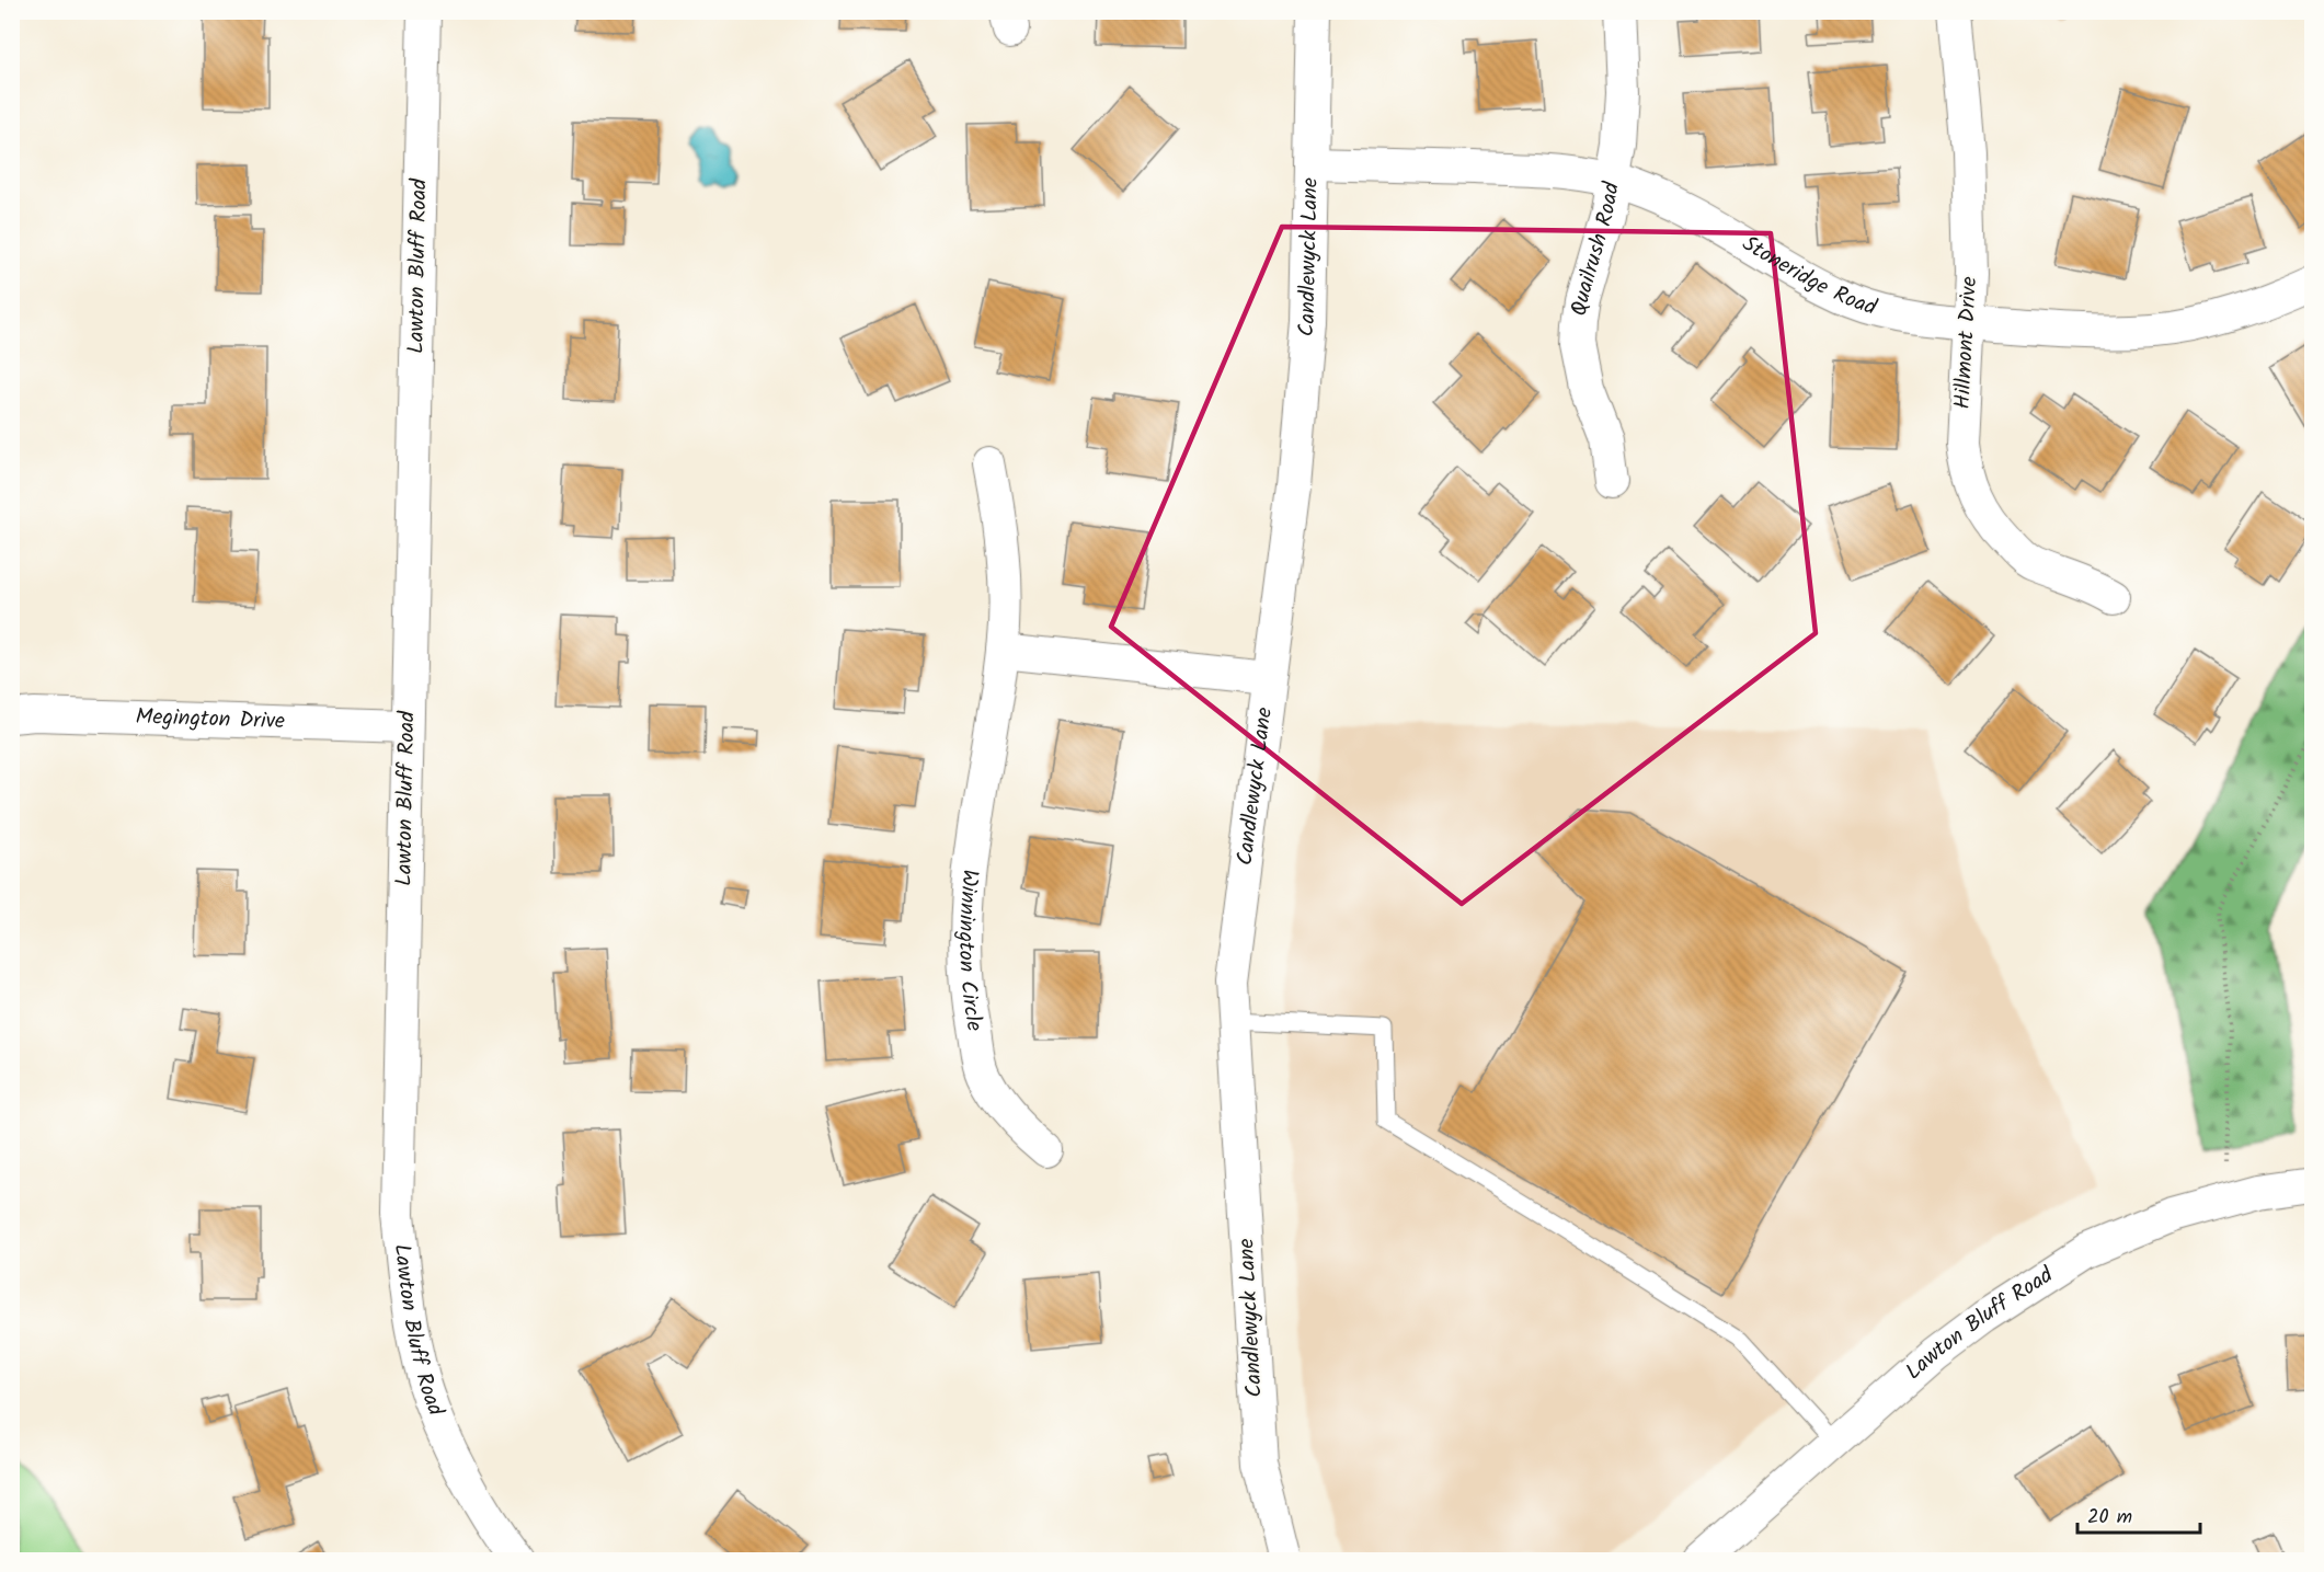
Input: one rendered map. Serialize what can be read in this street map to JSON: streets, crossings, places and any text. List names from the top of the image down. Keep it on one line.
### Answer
{"streets":{"street":["Quailrush Road","Candlewyck Lane","Lawton Bluff Road","Stoneridge Road","Hillmont Drive","Megington Drive","Winnington Circle"]},"crossings":[["Quailrush Road","Stoneridge Road"],["Candlewyck Lane","Stoneridge Road"],["Lawton Bluff Road","Megington Drive"],["Stoneridge Road","Hillmont Drive"]],"scale_bar":"20 m"}
